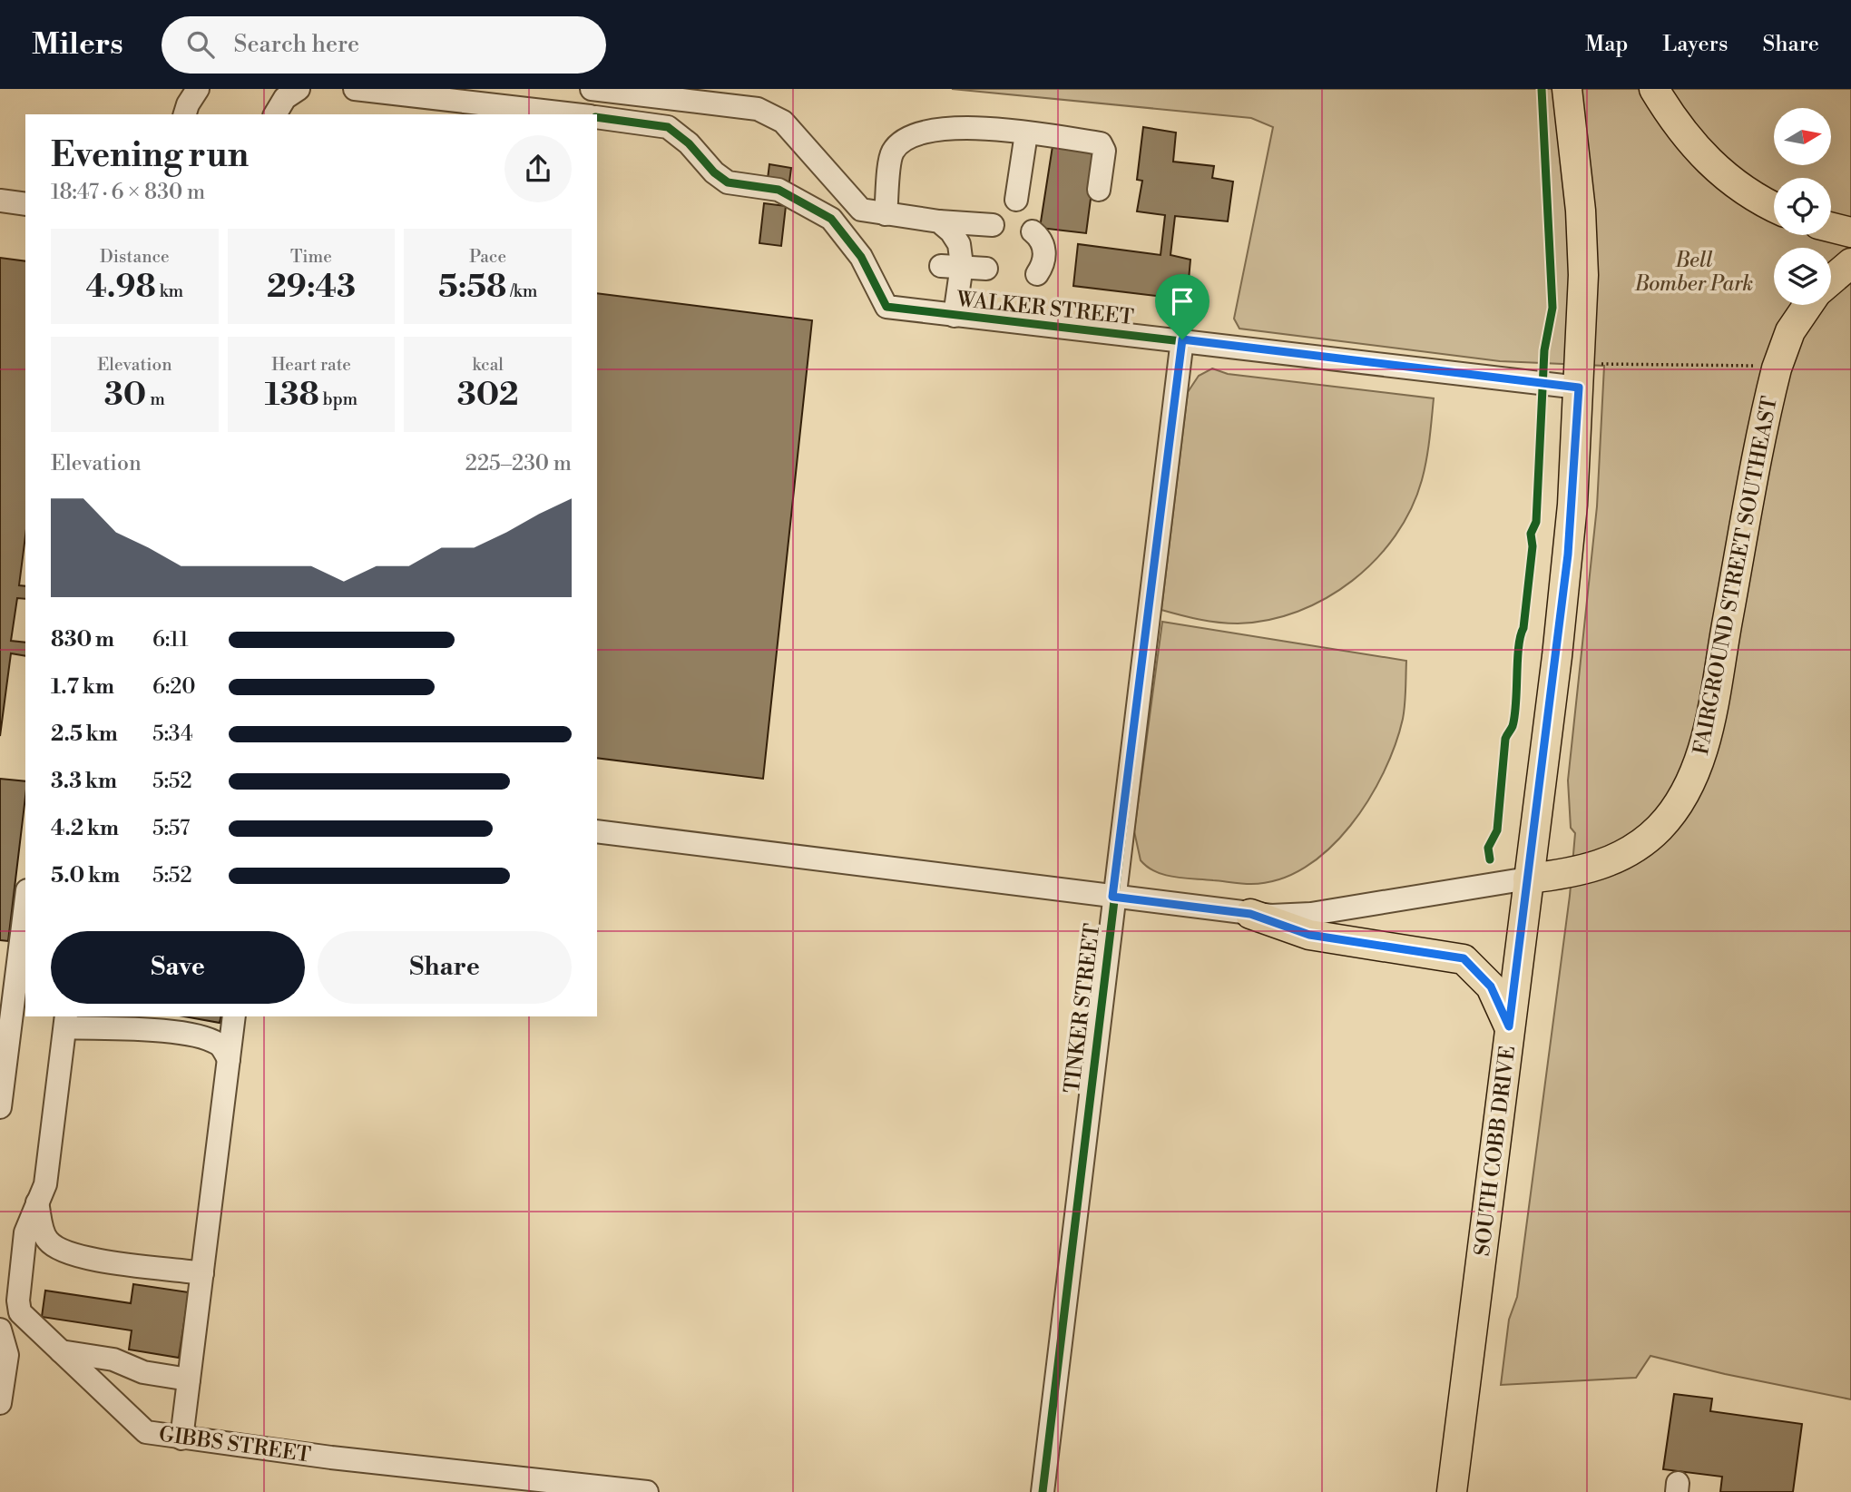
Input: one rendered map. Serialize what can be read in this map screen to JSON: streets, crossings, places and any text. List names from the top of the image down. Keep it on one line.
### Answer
{"streets":{"main road":["FAIRGROUND STREET SOUTHEAST","SOUTH COBB DRIVE"],"street":["WALKER STREET","TINKER STREET","GIBBS STREET"]},"crossings":[["WALKER STREET","TINKER STREET"],["WALKER STREET","SOUTH COBB DRIVE"],["FAIRGROUND STREET SOUTHEAST","SOUTH COBB DRIVE"]],"parks":["Bell Bomber Park"],"north":"right","page":{"header":"Milers","search":"Search here","nav":["Map","Layers","Share"],"heading":["Evening run","18:47 · 6 × 830 m"],"stats":[["Distance","4.98 km"],["Time","29:43"],["Pace","5:58 /km"],["Elevation","30 m"],["Heart rate","138 bpm"],["kcal","302"]],"chart":["Elevation","225–230 m"],"list":[{"name":"830 m","note":"6:11"},{"name":"1.7 km","note":"6:20"},{"name":"2.5 km","note":"5:34"},{"name":"3.3 km","note":"5:52"},{"name":"4.2 km","note":"5:57"},{"name":"5.0 km","note":"5:52"}],"buttons":["Save","Share"]}}
